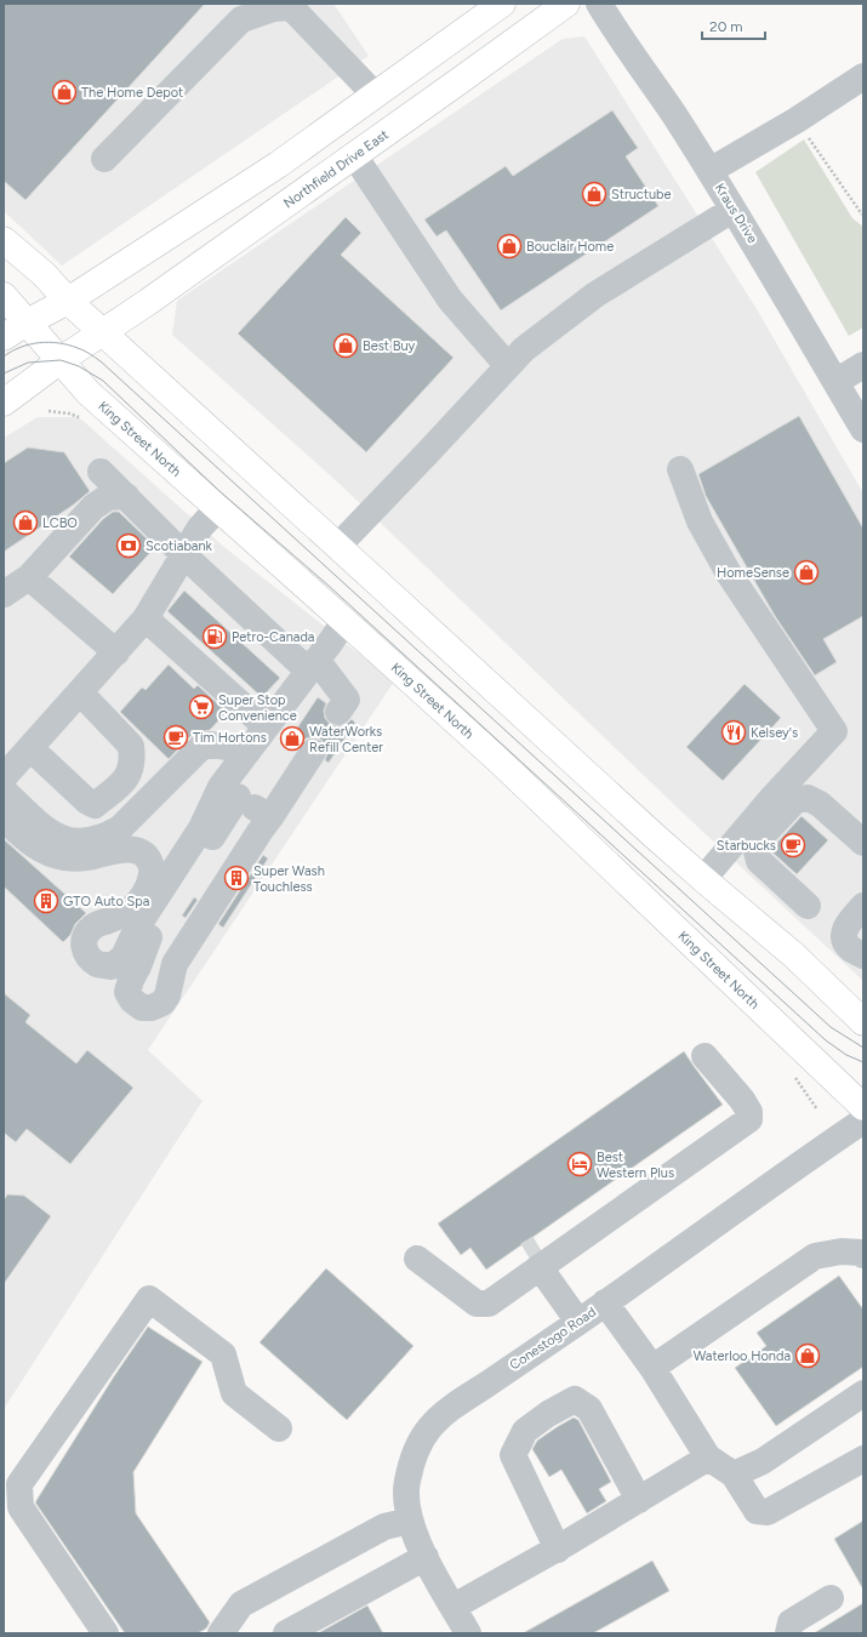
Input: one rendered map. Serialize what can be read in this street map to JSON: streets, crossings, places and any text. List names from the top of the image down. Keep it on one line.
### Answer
{"streets":{"main road":["Northfield Drive East","King Street North"],"street":["Kraus Drive","Conestogo Road"]},"crossings":[["Northfield Drive East","King Street North"]],"places":{"shop":["The Home Depot","Structube","Bouclair Home","Best Buy","LCBO","HomeSense","WaterWorks Refill Center","Waterloo Honda"],"bank":["Scotiabank"],"fuel station":["Petro-Canada"],"supermarket":["Super Stop Convenience"],"restaurant":["Kelsey's"],"cafe":["Tim Hortons","Starbucks"],"building":["Super Wash Touchless","GTO Auto Spa"],"hotel":["Best Western Plus"]},"scale_bar":"20 m"}
